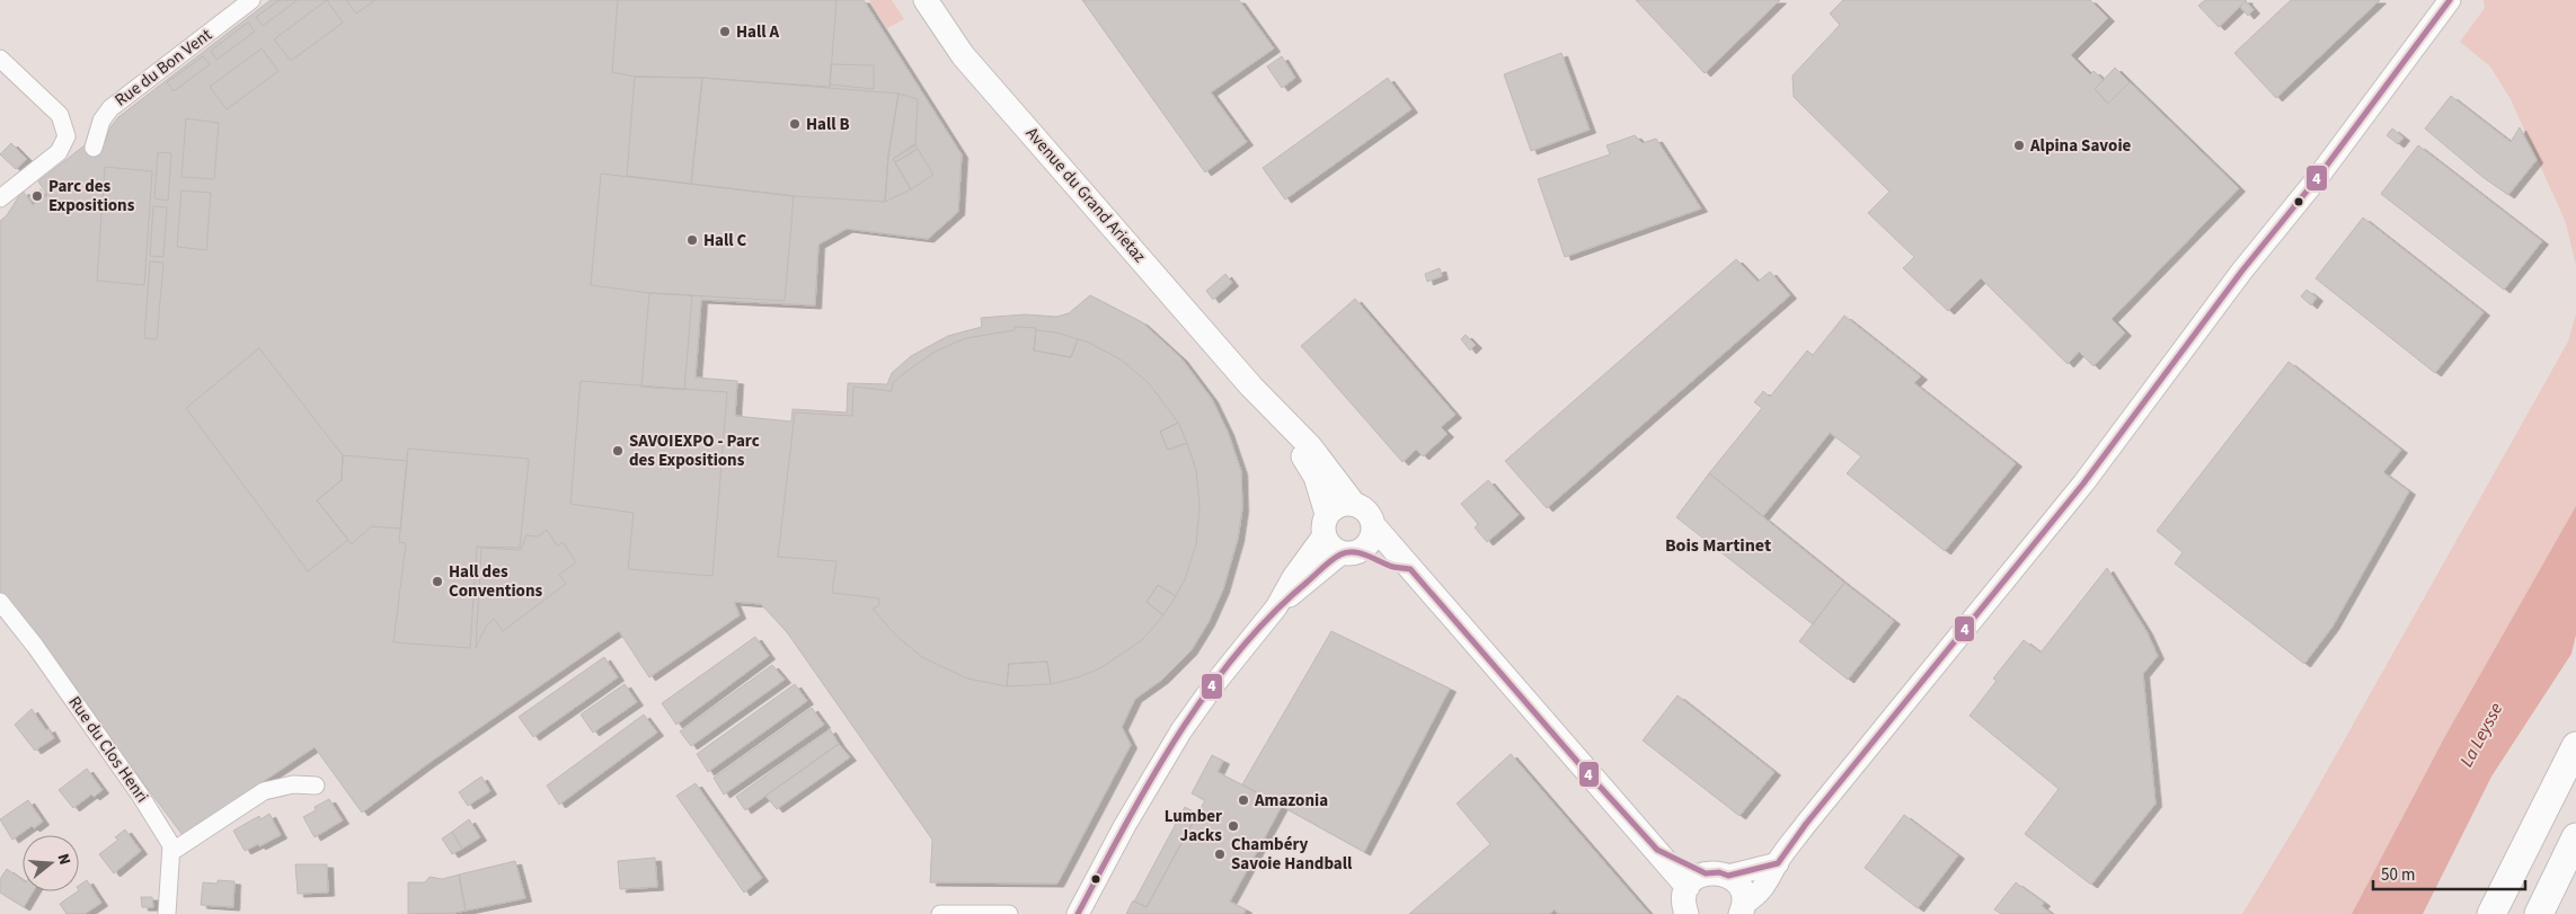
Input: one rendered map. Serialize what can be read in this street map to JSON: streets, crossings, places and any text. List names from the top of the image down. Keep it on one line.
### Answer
{"streets":{"main road":["Avenue du Grand Arietaz"],"street":["Rue du Bon Vent","Rue du Clos Henri"]},"districts":["Bois Martinet"],"water":["La Leysse"],"places":["Hall A","Hall B","Alpina Savoie","Parc des Expositions","Hall C","SAVOIEXPO - Parc des Expositions","Hall des Conventions","Amazonia","Lumber Jacks","Chambéry Savoie Handball"],"lines":["transit line 4"],"scale_bar":"50 m","north":"right"}
